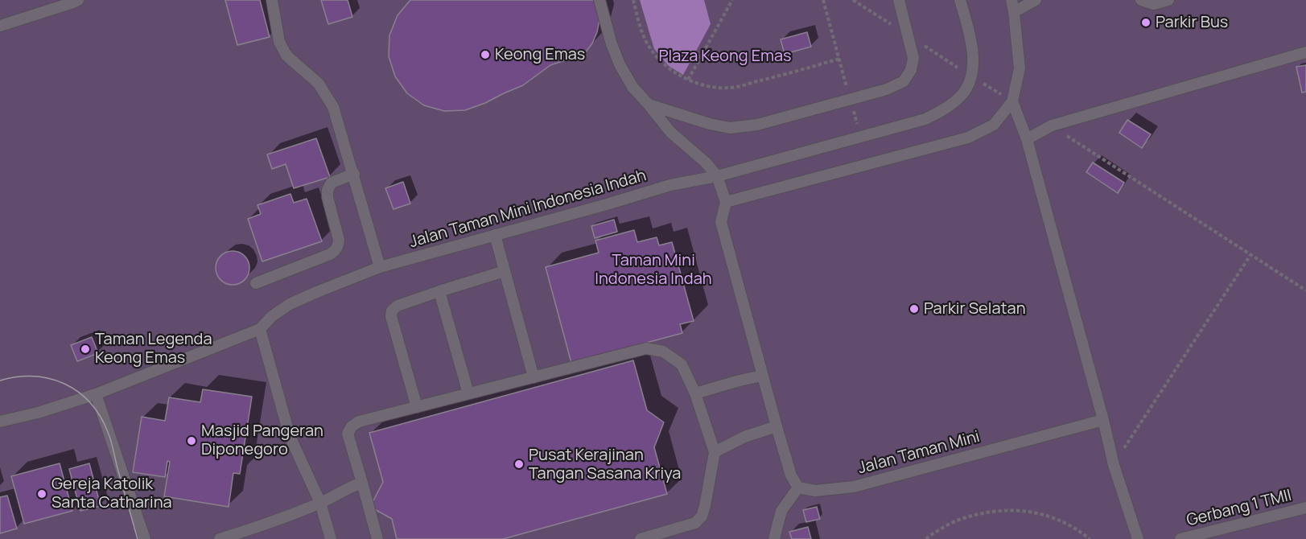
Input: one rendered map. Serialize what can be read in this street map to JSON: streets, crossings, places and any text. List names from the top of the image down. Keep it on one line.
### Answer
{"streets":{"lane":["Jalan Taman Mini Indonesia Indah","Jalan Taman Mini","Gerbang 1 TMII"]},"parks":["Plaza Keong Emas","Taman Mini Indonesia Indah"],"places":["Parkir Bus","Keong Emas","Parkir Selatan","Taman Legenda Keong Emas","Masjid Pangeran Diponegoro","Pusat Kerajinan Tangan Sasana Kriya","Gereja Katolik Santa Catharina"]}
